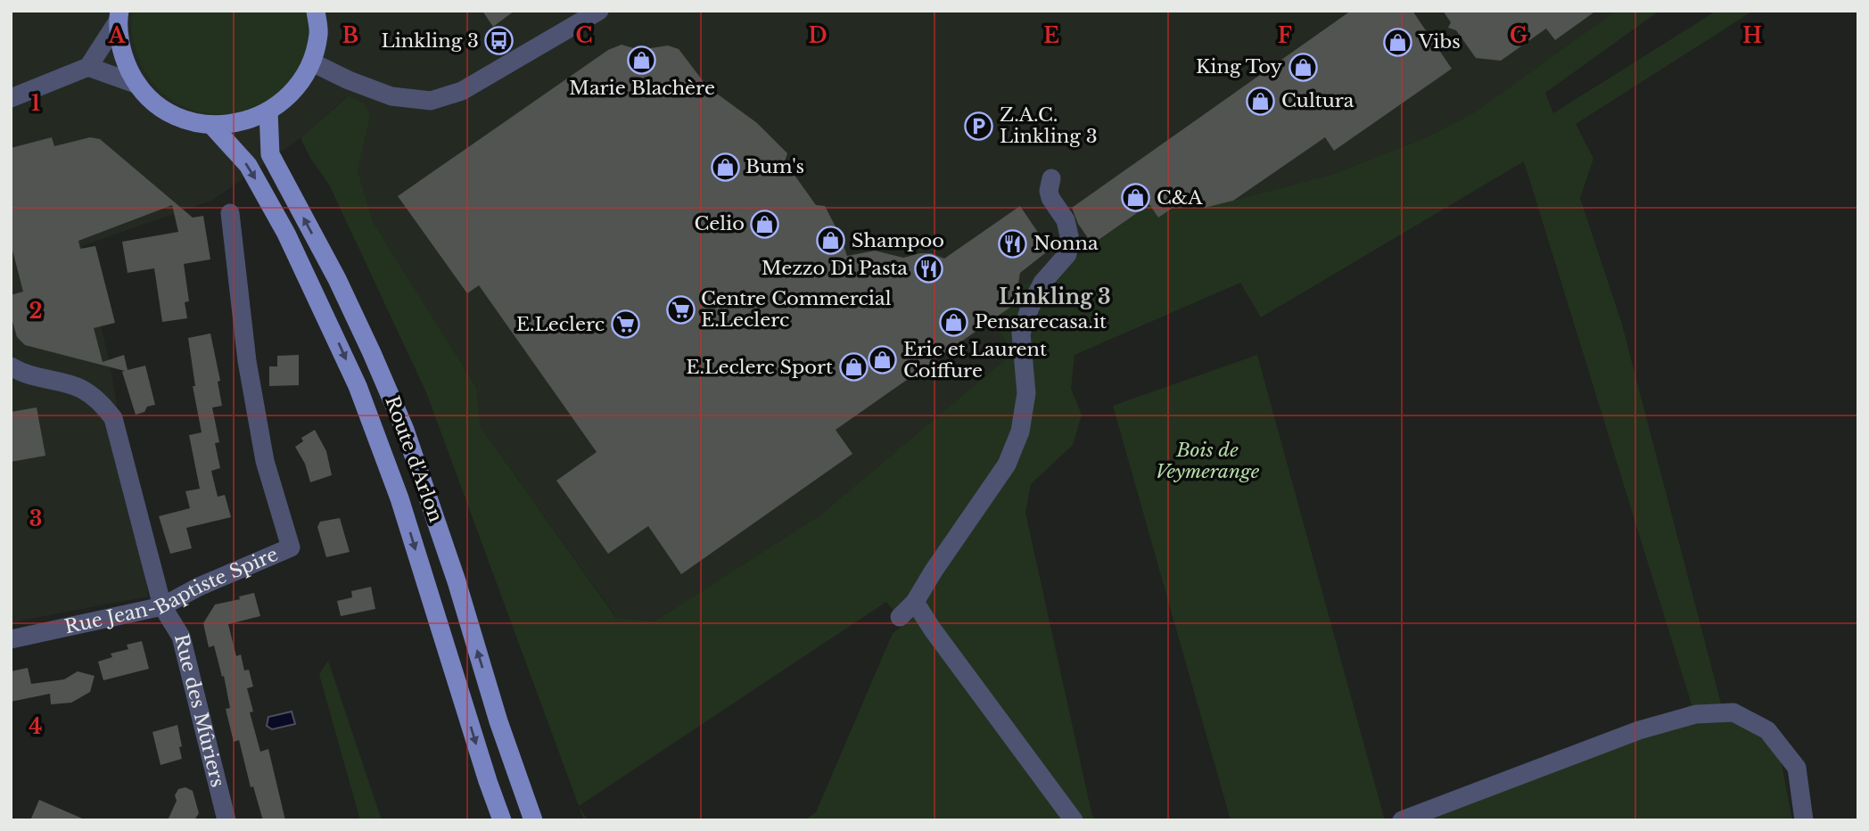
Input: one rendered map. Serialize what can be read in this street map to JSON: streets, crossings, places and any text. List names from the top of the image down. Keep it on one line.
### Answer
{"streets":{"main road":["Route d'Arlon"],"street":["Rue Jean-Baptiste Spire","Rue des Mûriers"]},"crossings":[["Rue Jean-Baptiste Spire","Rue des Mûriers"]],"districts":["Linkling 3"],"parks":["Bois de Veymerange"],"places":{"bus stop":["Linkling 3"],"shop":["Vibs","Marie Blachère","King Toy","Cultura","Bum's","C&A","Celio","Shampoo","Pensarecasa.it","Eric et Laurent Coiffure","E.Leclerc Sport"],"parking":["Z.A.C. Linkling 3"],"restaurant":["Nonna","Mezzo Di Pasta"],"supermarket":["Centre Commercial E.Leclerc","E.Leclerc"]},"grid":{"columns":["A","B","C","D","E","F","G","H"],"rows":["1","2","3","4"]}}
